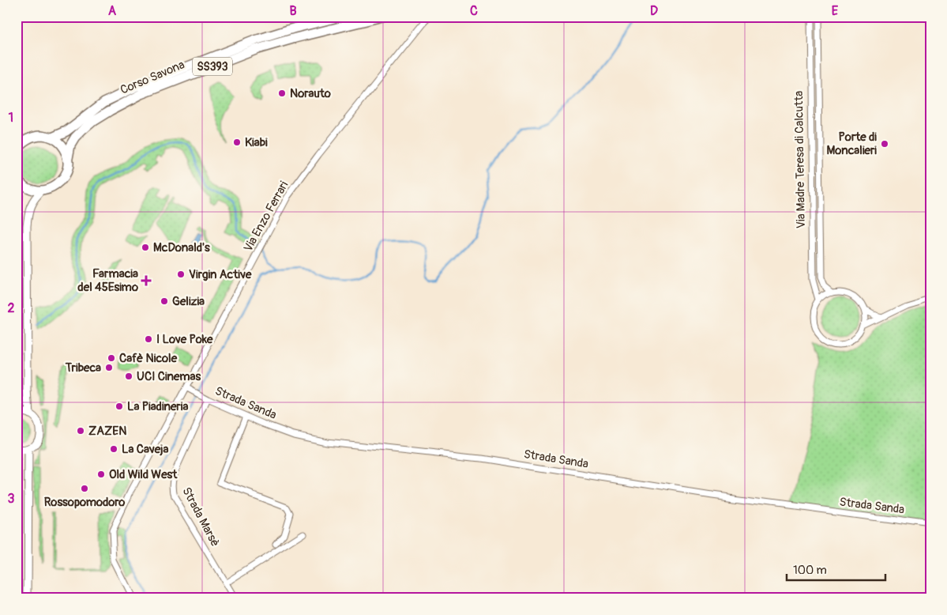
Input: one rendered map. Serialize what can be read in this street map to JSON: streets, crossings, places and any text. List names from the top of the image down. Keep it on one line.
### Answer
{"streets":{"main road":["SS393","Corso Savona"],"street":["Via Madre Teresa di Calcutta","Via Enzo Ferrari","Strada Sanda","Strada Marsè"]},"crossings":[["Via Enzo Ferrari","Strada Sanda"],["Strada Sanda","Strada Marsè"]],"places":{"other":["Norauto","Kiabi","Porte di Moncalieri","McDonald's","Virgin Active","Gelizia","I Love Poke","Cafè Nicole","Tribeca","UCI Cinemas","La Piadineria","ZAZEN","La Caveja","Old Wild West","Rossopomodoro"],"health":["Farmacia del 45Esimo"]},"scale_bar":"100 m","grid":{"columns":["A","B","C","D","E"],"rows":["1","2","3"]}}
